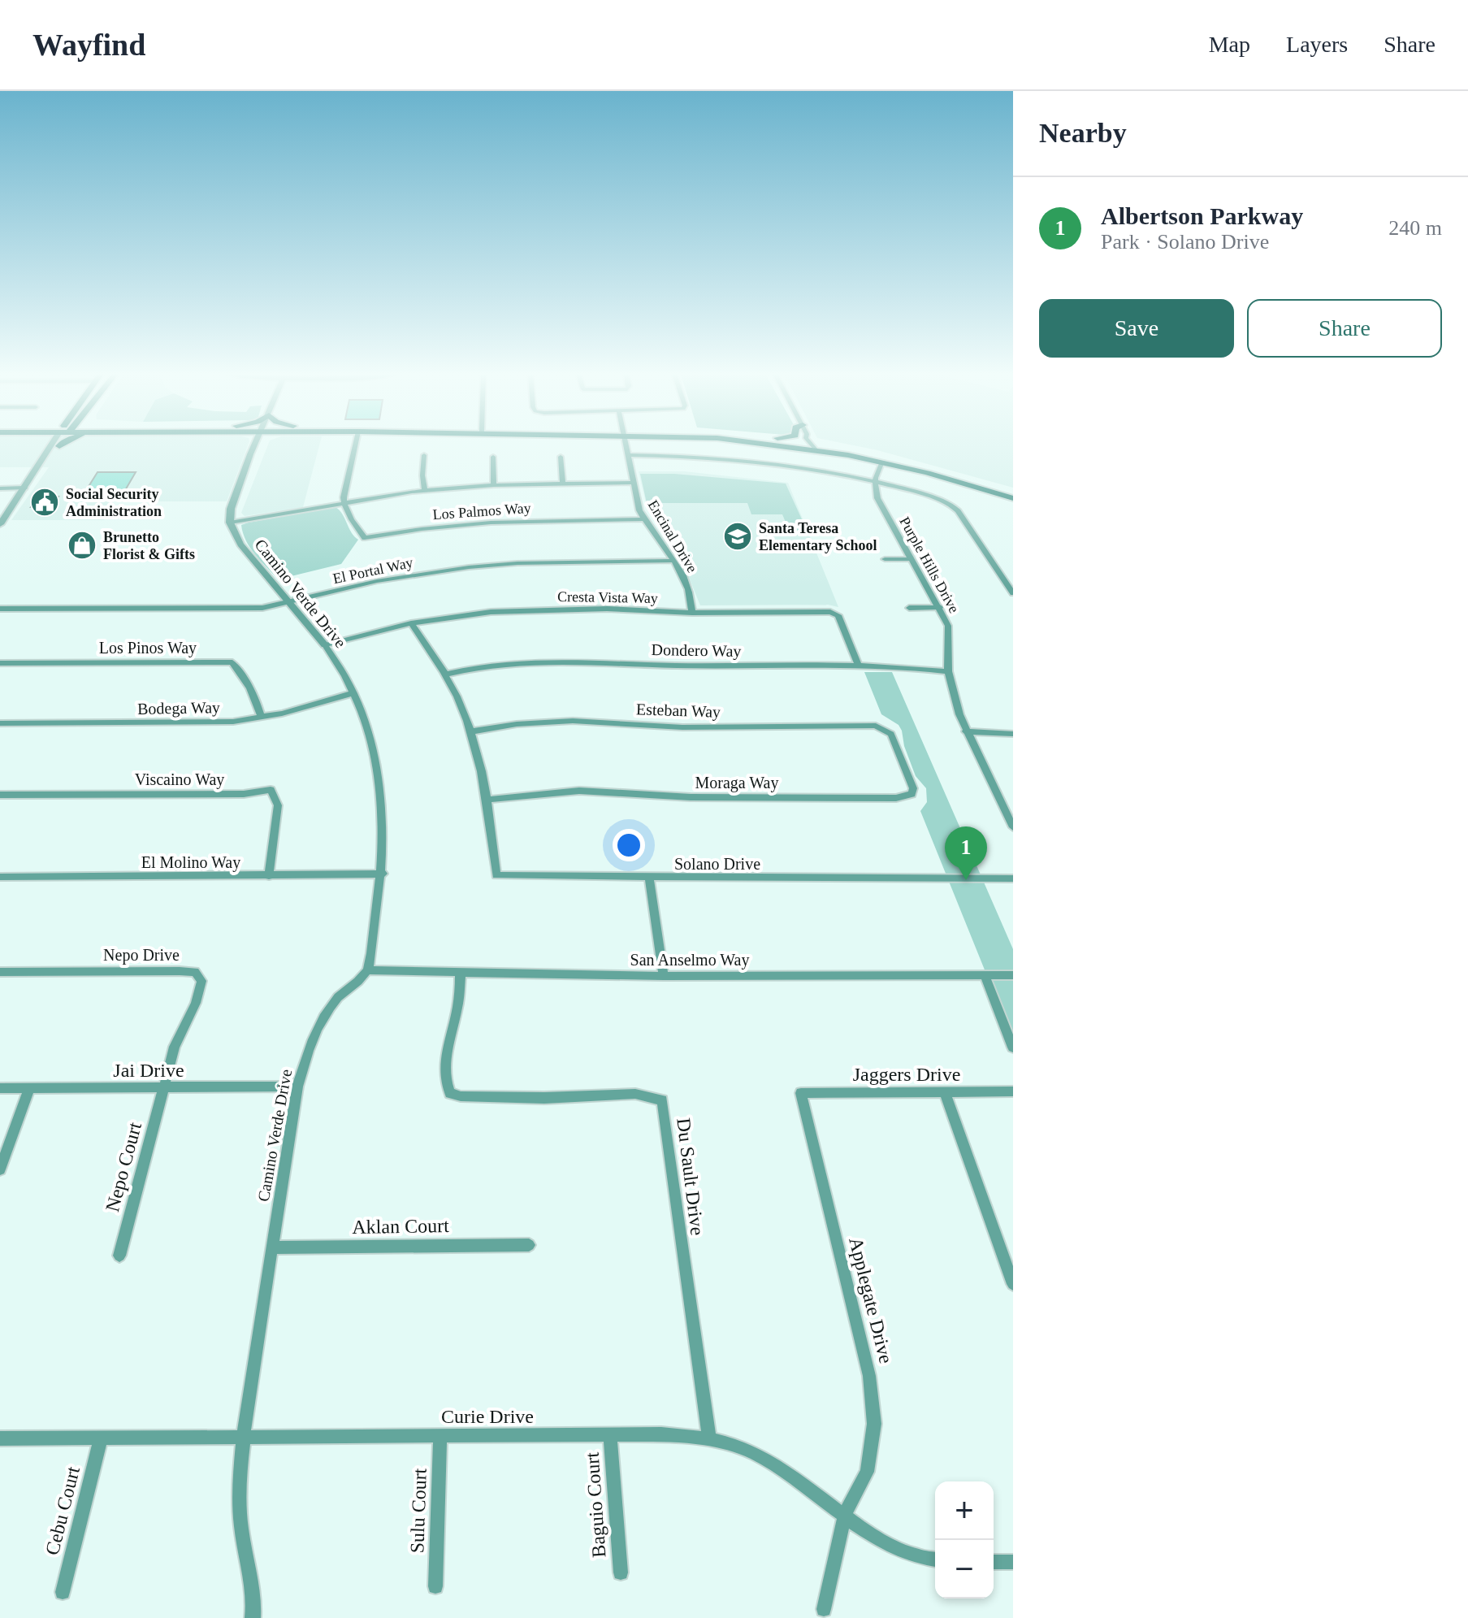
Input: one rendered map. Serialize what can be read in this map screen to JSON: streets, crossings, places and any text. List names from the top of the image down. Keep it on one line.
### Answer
{"streets":{"street":["Los Palmos Way","Encinal Drive","Purple Hills Drive","El Portal Way","Camino Verde Drive","Cresta Vista Way","Los Pinos Way","Dondero Way","Bodega Way","Esteban Way","Viscaino Way","Moraga Way","El Molino Way","Solano Drive","Nepo Drive","San Anselmo Way","Jai Drive","Jaggers Drive","Nepo Court","Du Sault Drive","Aklan Court","Applegate Drive","Curie Drive","Baguio Court","Cebu Court","Sulu Court"]},"crossings":[["Los Palmos Way","Encinal Drive"],["Encinal Drive","El Portal Way"],["Encinal Drive","Cresta Vista Way"],["Purple Hills Drive","Dondero Way"],["El Portal Way","Camino Verde Drive"],["Camino Verde Drive","Cresta Vista Way"],["Camino Verde Drive","Bodega Way"],["Camino Verde Drive","El Molino Way"],["Camino Verde Drive","San Anselmo Way"],["Camino Verde Drive","Jai Drive"],["Camino Verde Drive","Aklan Court"],["Camino Verde Drive","Curie Drive"],["Cresta Vista Way","Dondero Way"],["Cresta Vista Way","Solano Drive"],["Los Pinos Way","Bodega Way"],["Dondero Way","Solano Drive"],["Esteban Way","Moraga Way"],["Esteban Way","Solano Drive"],["Viscaino Way","El Molino Way"],["Moraga Way","Solano Drive"],["Nepo Drive","Jai Drive"],["Nepo Drive","Nepo Court"],["San Anselmo Way","Du Sault Drive"],["Jai Drive","Nepo Court"],["Jaggers Drive","Applegate Drive"],["Du Sault Drive","Curie Drive"],["Applegate Drive","Curie Drive"],["Curie Drive","Baguio Court"],["Curie Drive","Cebu Court"],["Curie Drive","Sulu Court"]],"places":{"public building":["Social Security Administration"],"school or university":["Santa Teresa Elementary School"],"shop":["Brunetto Florist & Gifts"]},"page":{"header":"Wayfind","nav":["Map","Layers","Share"],"heading":"Nearby","list":[{"mark":"1","name":"Albertson Parkway","note":"Park · Solano Drive","value":"240 m"}],"buttons":["Save","Share"],"pins":"1","map_buttons":["+","−"]}}
